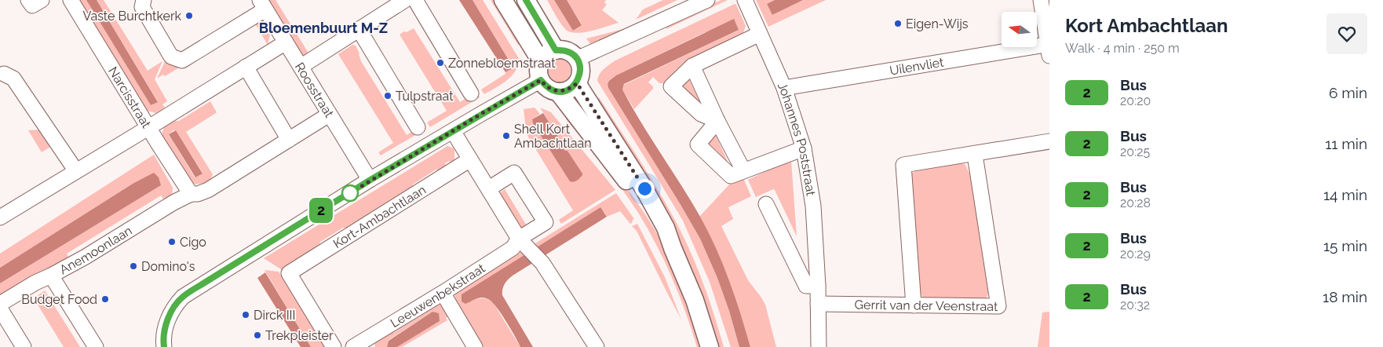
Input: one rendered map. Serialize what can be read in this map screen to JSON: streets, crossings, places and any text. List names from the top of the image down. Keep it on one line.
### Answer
{"streets":{"street":["Uilenvliet","Roosstraat","Narcisstraat","Johannes Poststraat","Kort-Ambachtlaan","Anemoonlaan","Leeuwenbekstraat","Gerrit van der Veenstraat"]},"crossings":[["Uilenvliet","Johannes Poststraat"],["Roosstraat","Anemoonlaan"],["Narcisstraat","Anemoonlaan"],["Johannes Poststraat","Gerrit van der Veenstraat"]],"districts":["Bloemenbuurt M-Z"],"places":["Vaste Burchtkerk","Eigen-Wijs","Zonnebloemstraat","Tulpstraat","Shell Kort Ambachtlaan","Cigo","Domino's","Budget Food","Dirck III","Trekpleister"],"lines":["bus line 2"],"north":"left","page":{"on_map":"2","heading":["Kort Ambachtlaan","Walk · 4 min · 250 m"],"list":[{"mark":"2","name":"Bus","note":"20:20","value":"6 min"},{"mark":"2","name":"Bus","note":"20:25","value":"11 min"},{"mark":"2","name":"Bus","note":"20:28","value":"14 min"},{"mark":"2","name":"Bus","note":"20:29","value":"15 min"},{"mark":"2","name":"Bus","note":"20:32","value":"18 min"}]}}
